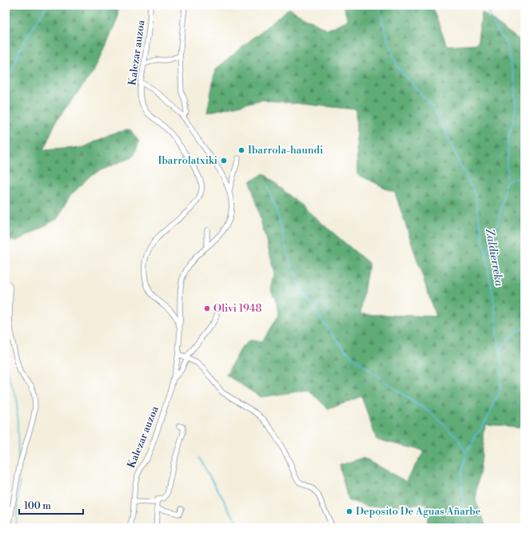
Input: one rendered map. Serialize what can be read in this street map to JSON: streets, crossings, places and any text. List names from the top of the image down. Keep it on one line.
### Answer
{"streets":{"street":["Kalezar auzoa"]},"water":["Zaldierreka"],"places":["Ibarrola-haundi","Ibarrolatxiki","Olivi 1948","Deposito De Aguas Añarbe"],"scale_bar":"100 m"}
